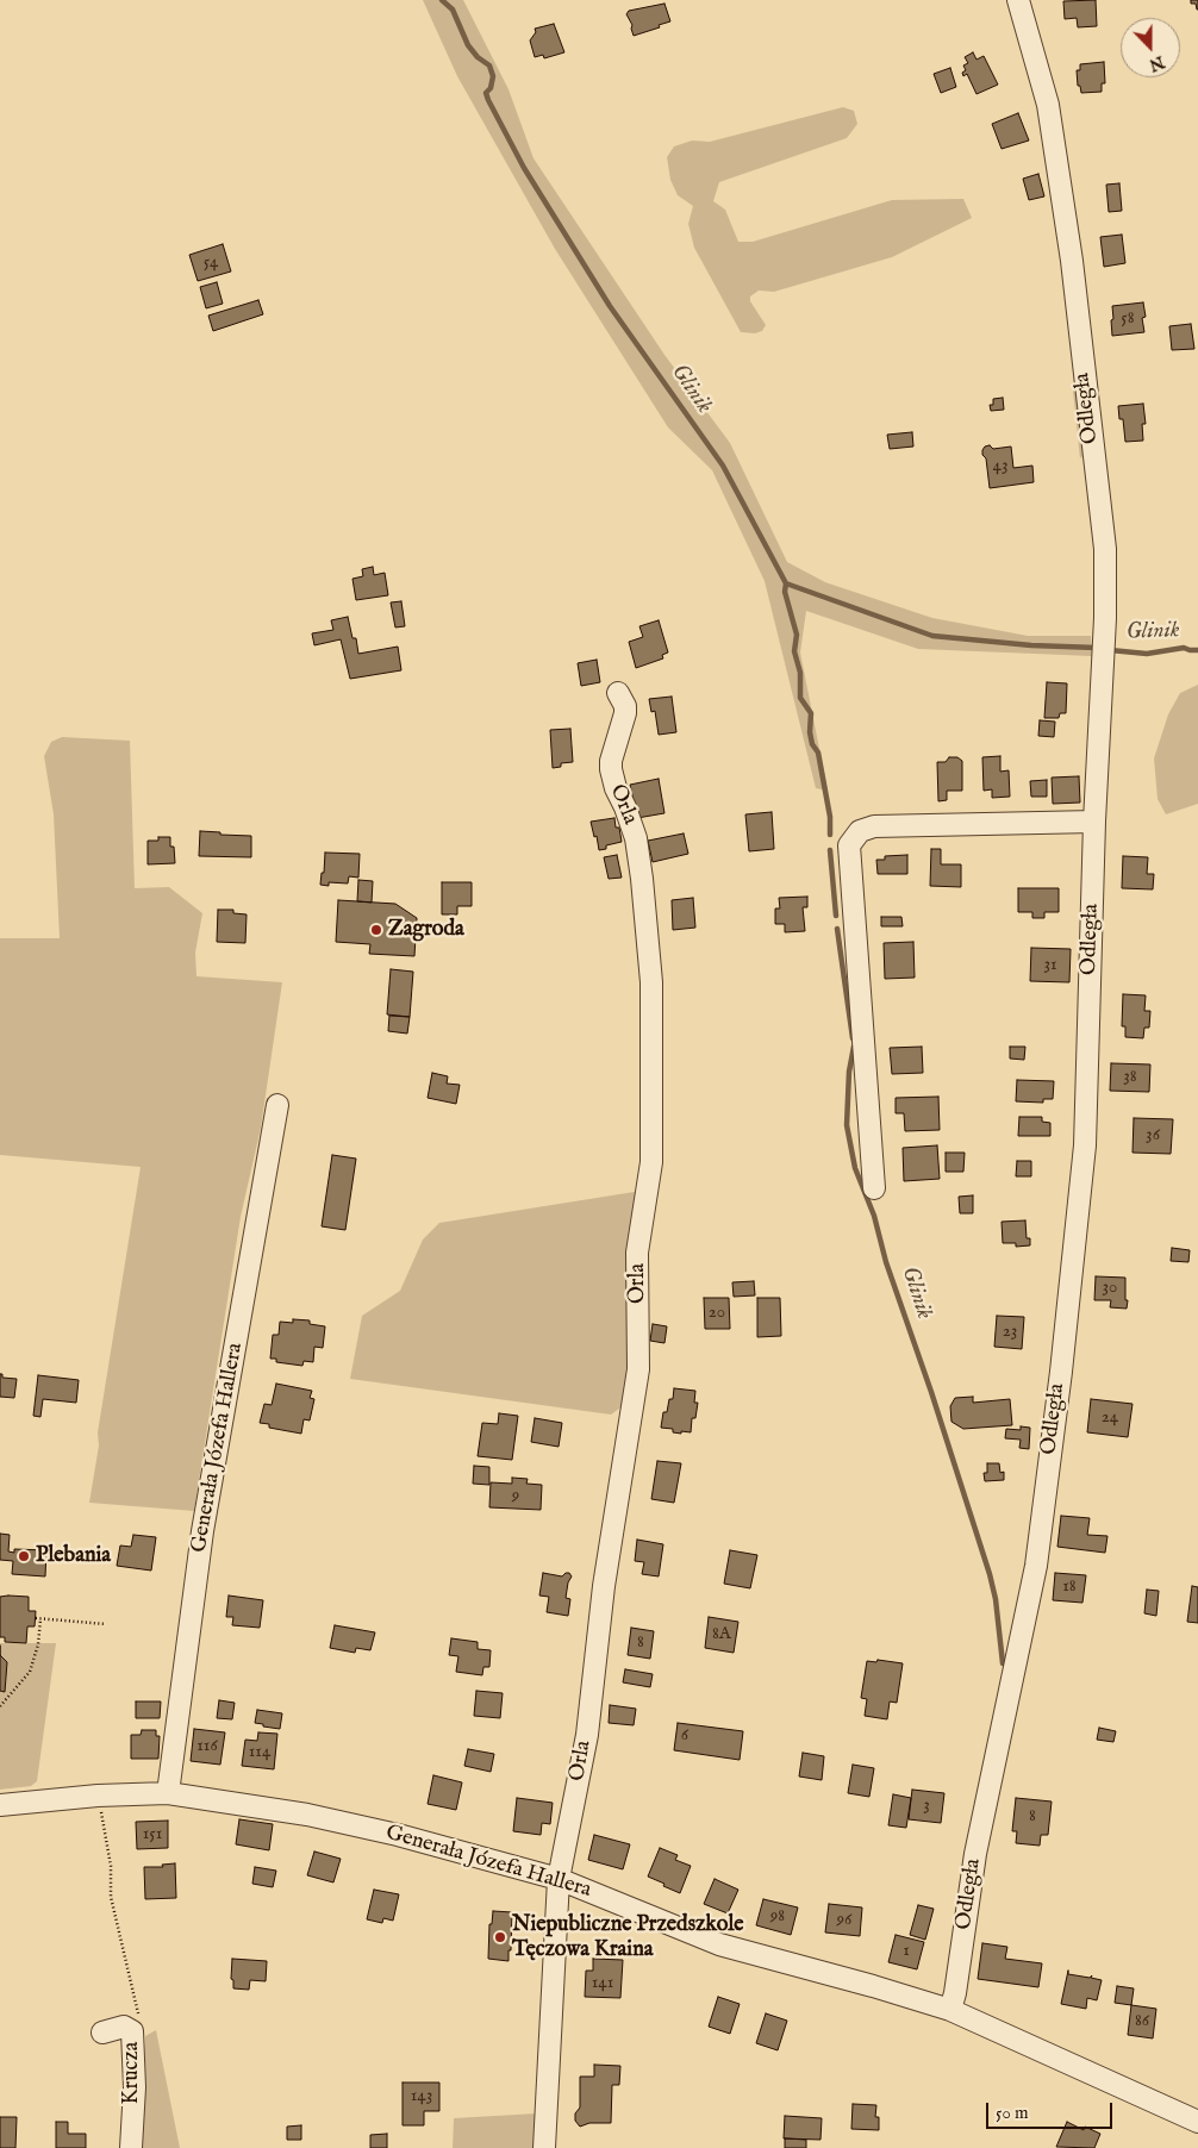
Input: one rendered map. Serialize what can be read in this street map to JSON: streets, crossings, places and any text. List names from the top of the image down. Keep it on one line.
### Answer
{"streets":{"street":["Odległa","Orla","Generała Józefa Hallera","Krucza"]},"crossings":[["Odległa","Generała Józefa Hallera"],["Orla","Generała Józefa Hallera"]],"water":["Glinik"],"places":["Zagroda","Plebania","Niepubliczne Przedszkole Tęczowa Kraina"],"house_numbers":["54","58","43","31","38","36","30","20","23","24","9","18","8A","8","6","116","114","3","8","151","98","96","1","141","86","143"],"scale_bar":"50 m","north":"bottom"}
